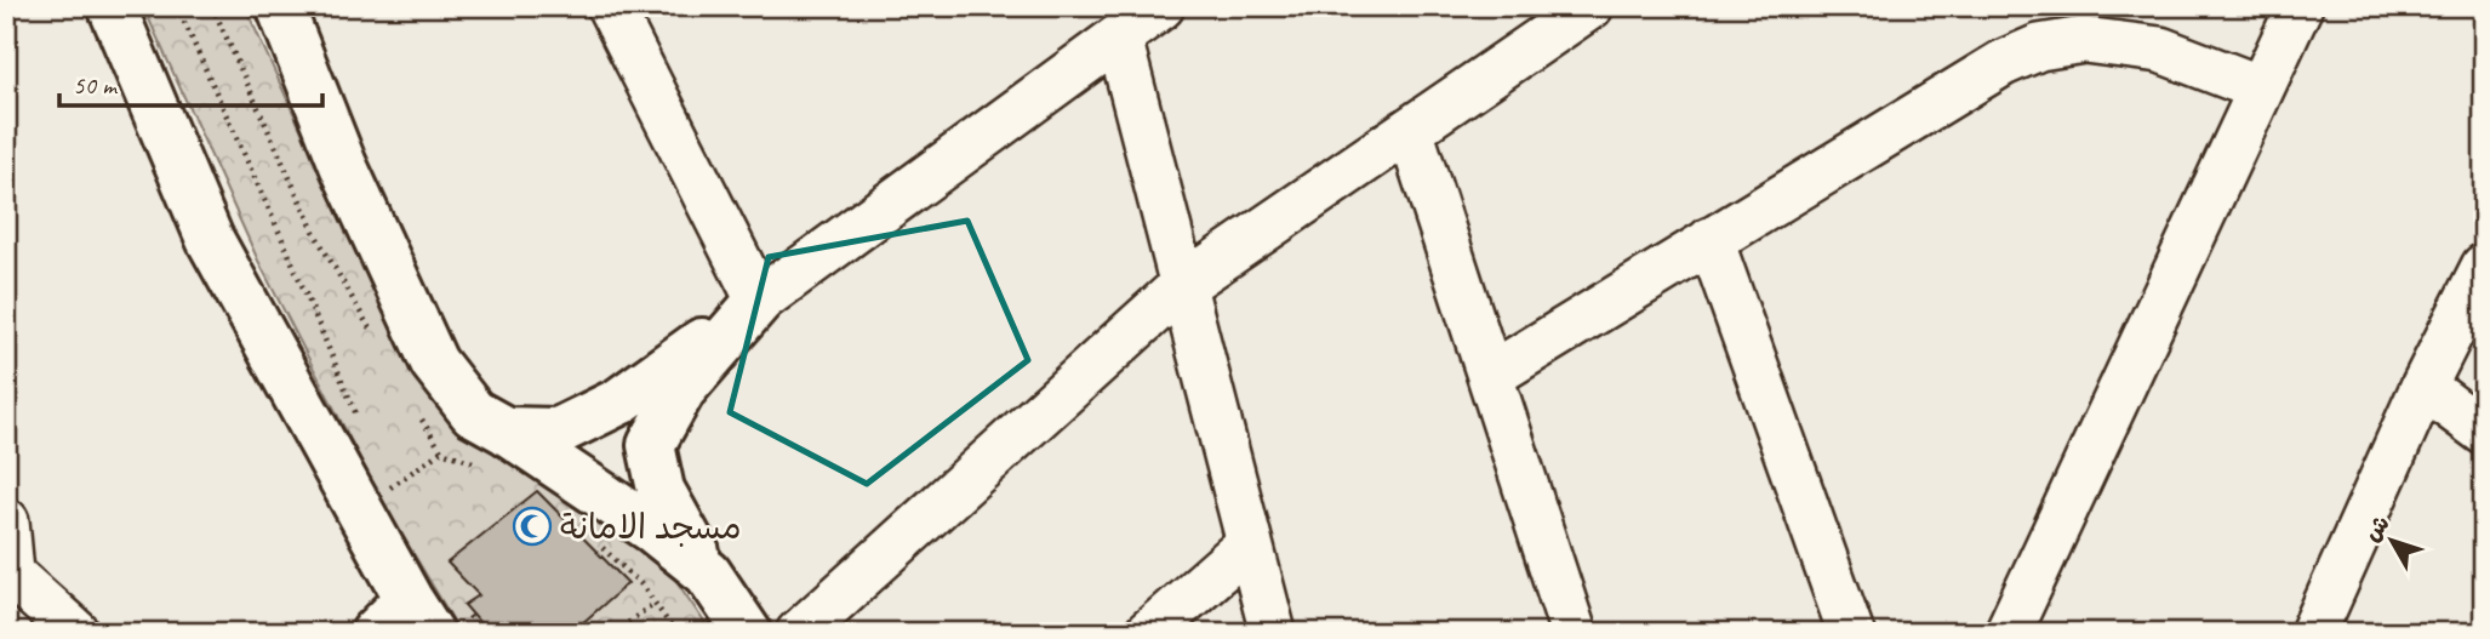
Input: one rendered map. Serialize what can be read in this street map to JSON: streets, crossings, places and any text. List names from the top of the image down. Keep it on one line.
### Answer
{"places":{"mosque":["مسجد الامانة"]},"scale_bar":"50 m","north":"top left"}
